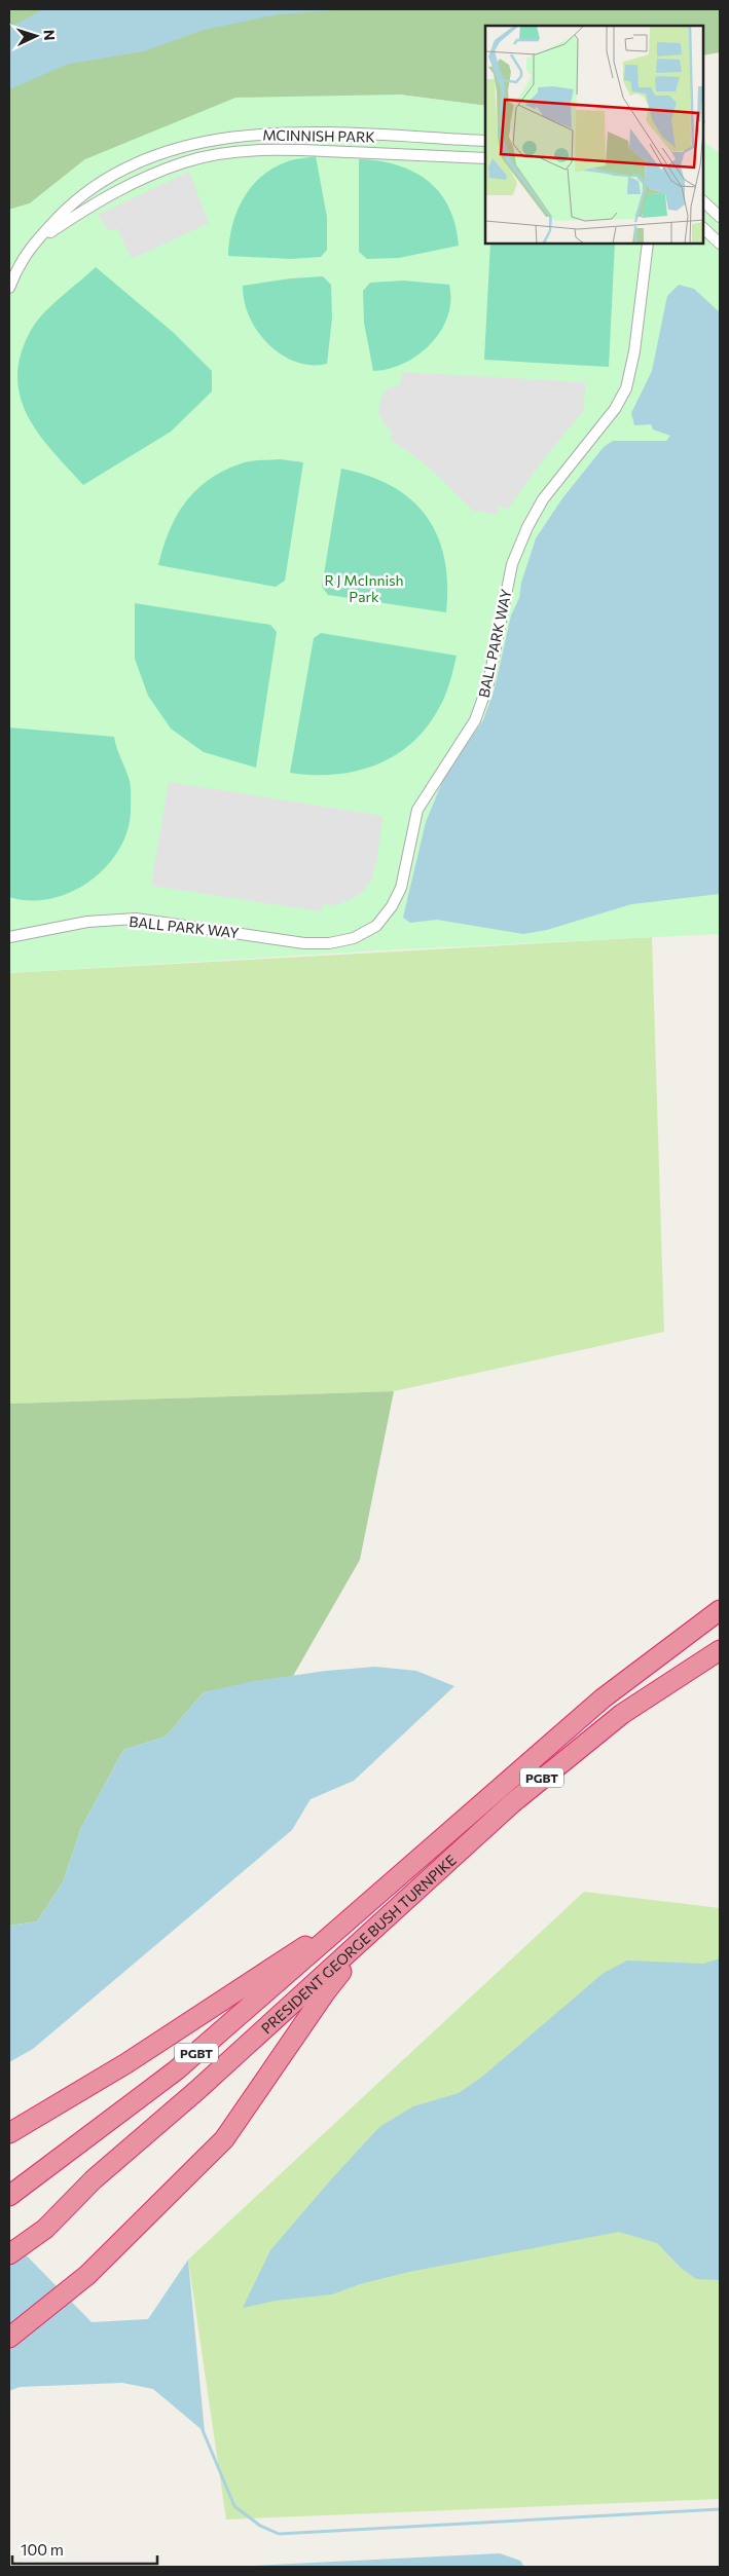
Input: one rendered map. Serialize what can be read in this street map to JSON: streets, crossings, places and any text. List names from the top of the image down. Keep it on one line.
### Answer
{"streets":{"highway":["PGBT","PRESIDENT GEORGE BUSH TURNPIKE"],"street":["MCINNISH PARK","BALL PARK WAY"]},"parks":["R J McInnish Park"],"scale_bar":"100 m","north":"right"}
